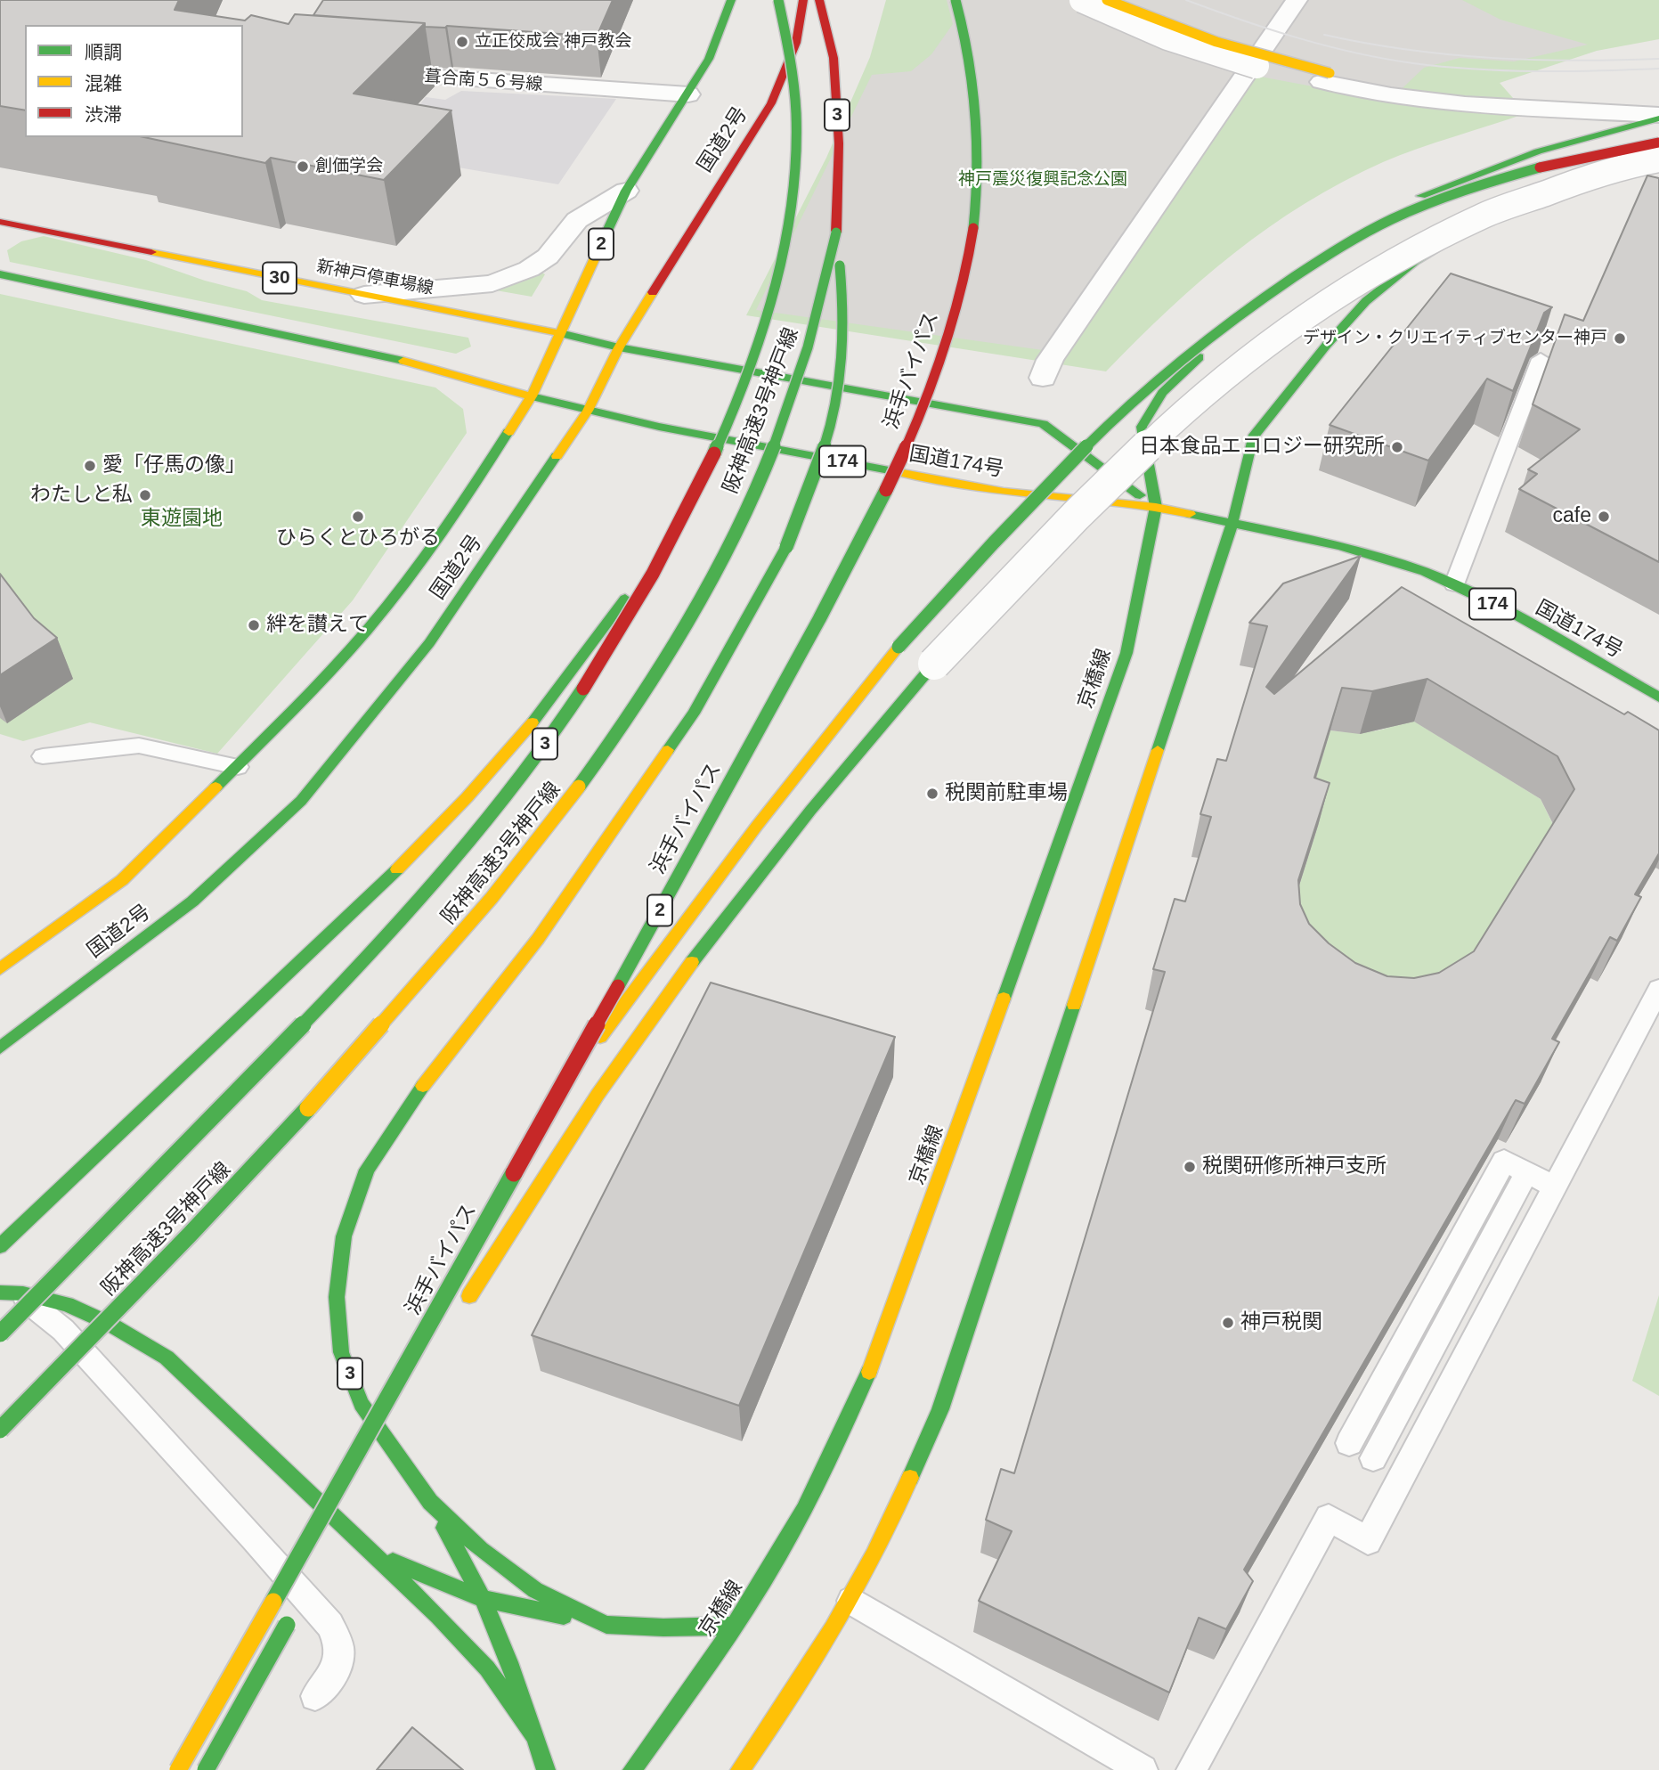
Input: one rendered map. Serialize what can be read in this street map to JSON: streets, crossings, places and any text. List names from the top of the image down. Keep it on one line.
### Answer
{"streets":{"main road":["3","国道2号","2","30","新神戸停車場線","浜手バイパス","阪神高速3号神戸線","174","国道174号","京橋線"],"street":["葺合南５６号線"]},"crossings":[["葺合南５６号線","国道2号"],["3","阪神高速3号神戸線"],["3","京橋線"],["国道2号","新神戸停車場線"],["国道2号","国道174号"],["新神戸停車場線","国道174号"],["国道174号","京橋線"]],"parks":["神戸震災復興記念公園","東遊園地"],"places":["立正佼成会 神戸教会","創価学会","デザイン・クリエイティブセンター神戸","日本食品エコロジー研究所","愛「仔馬の像」","わたしと私","ひらくとひろがる","cafe","絆を讃えて","税関前駐車場","税関研修所神戸支所","神戸税関"],"legend":["順調","混雑","渋滞"]}
